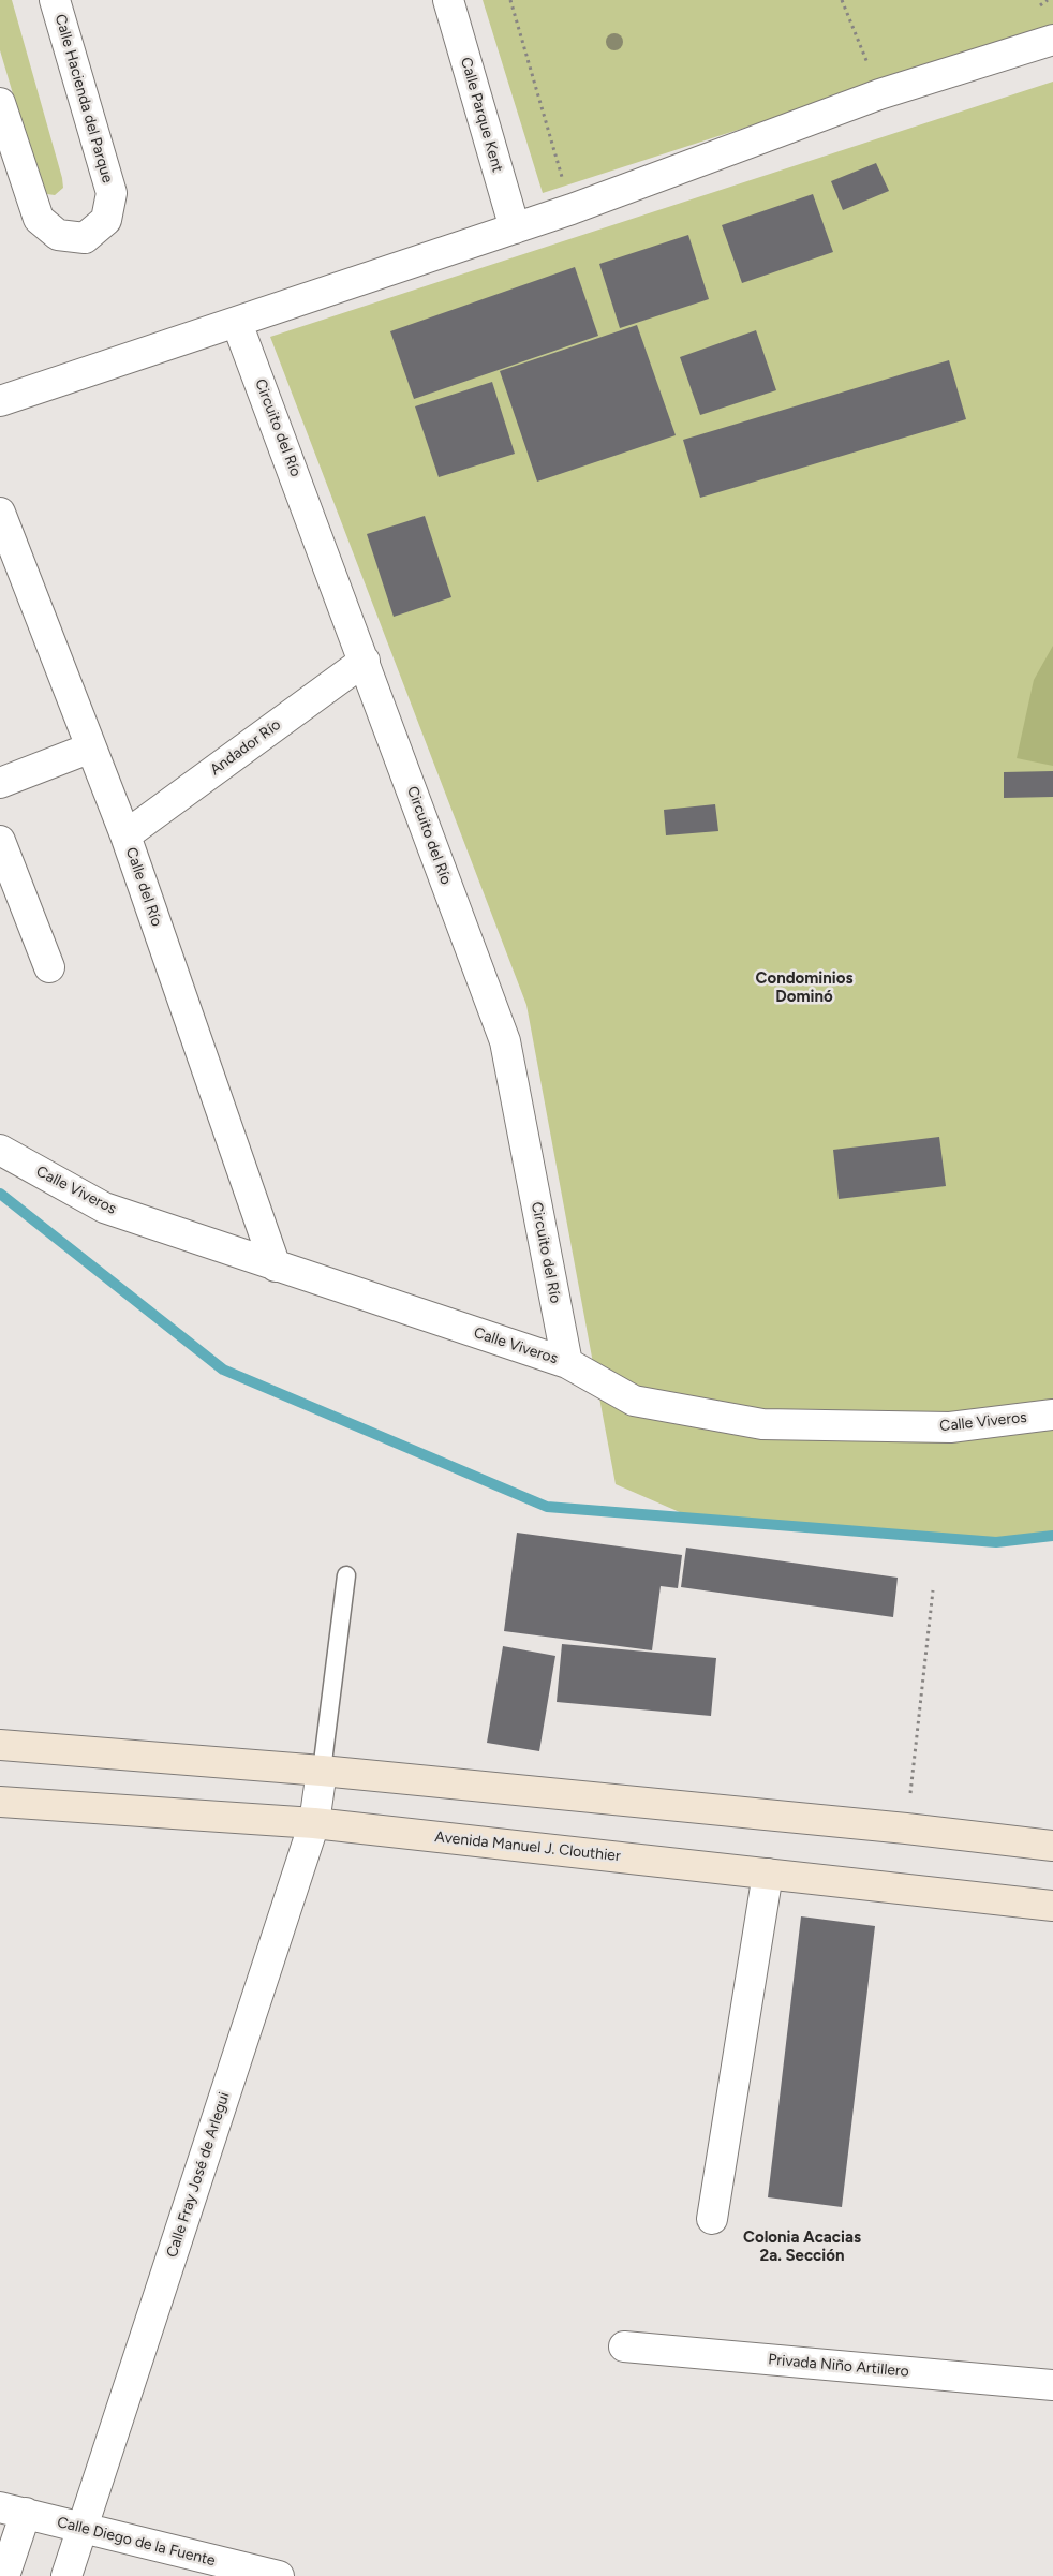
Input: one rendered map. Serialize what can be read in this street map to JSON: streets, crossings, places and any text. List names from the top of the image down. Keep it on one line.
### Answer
{"streets":{"main road":["Avenida Manuel J. Clouthier"],"street":["Calle Hacienda del Parque","Calle Parque Kent","Circuito del Río","Andador Río","Calle del Río","Calle Viveros","Calle Fray José de Arlegui","Privada Niño Artillero","Calle Diego de la Fuente"]},"crossings":[["Circuito del Río","Andador Río"],["Circuito del Río","Calle Viveros"],["Andador Río","Calle del Río"],["Calle del Río","Calle Viveros"],["Avenida Manuel J. Clouthier","Calle Fray José de Arlegui"],["Calle Fray José de Arlegui","Calle Diego de la Fuente"]],"districts":["Condominios Dominó","Colonia Acacias 2a. Sección"]}
